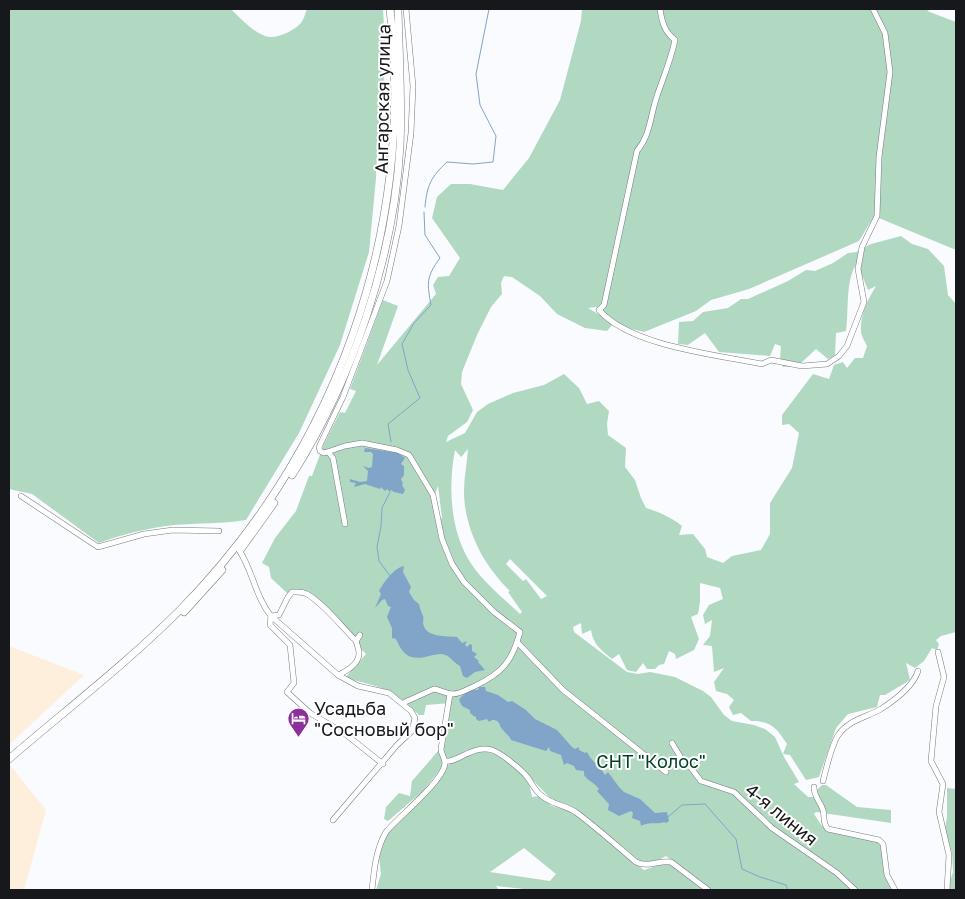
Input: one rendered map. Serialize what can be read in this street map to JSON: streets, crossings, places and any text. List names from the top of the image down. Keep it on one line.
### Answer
{"streets":{"main road":["Ангарская улица"],"street":["4-я линия"]},"parks":["СНТ \"Колос\""],"places":{"hotel":["Усадьба \"Сосновый бор\""]}}
